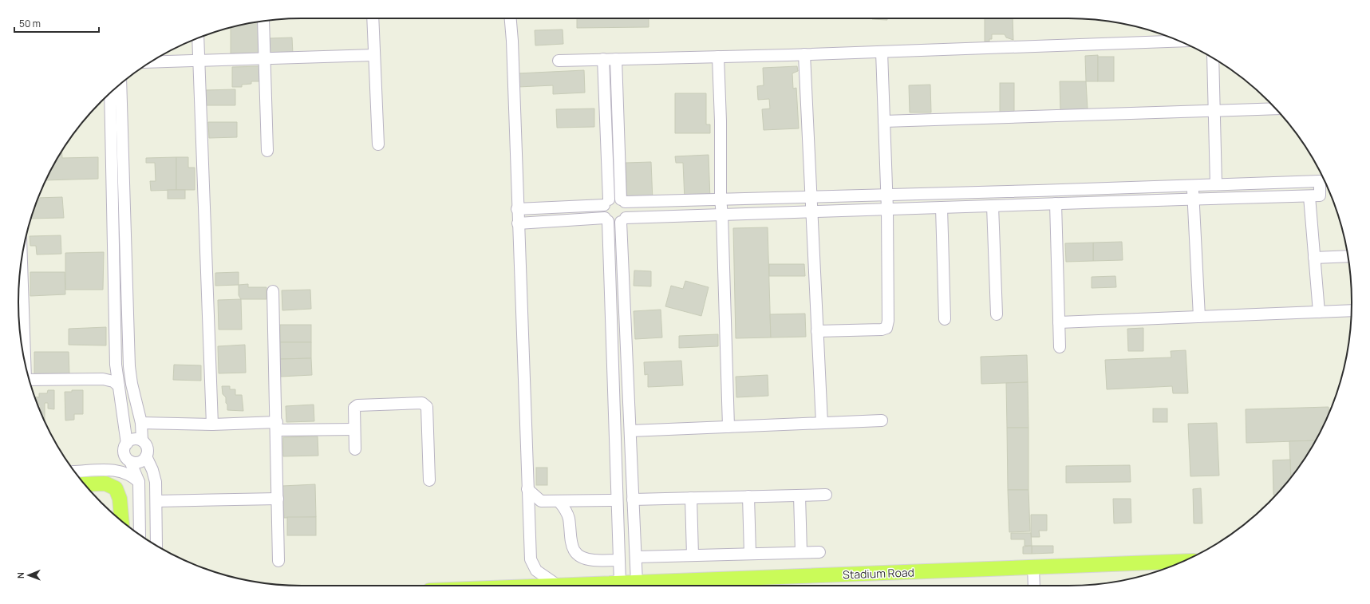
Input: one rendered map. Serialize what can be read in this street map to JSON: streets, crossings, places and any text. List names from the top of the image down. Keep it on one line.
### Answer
{"streets":{"main road":["Stadium Road"]},"scale_bar":"50 m","north":"left"}
